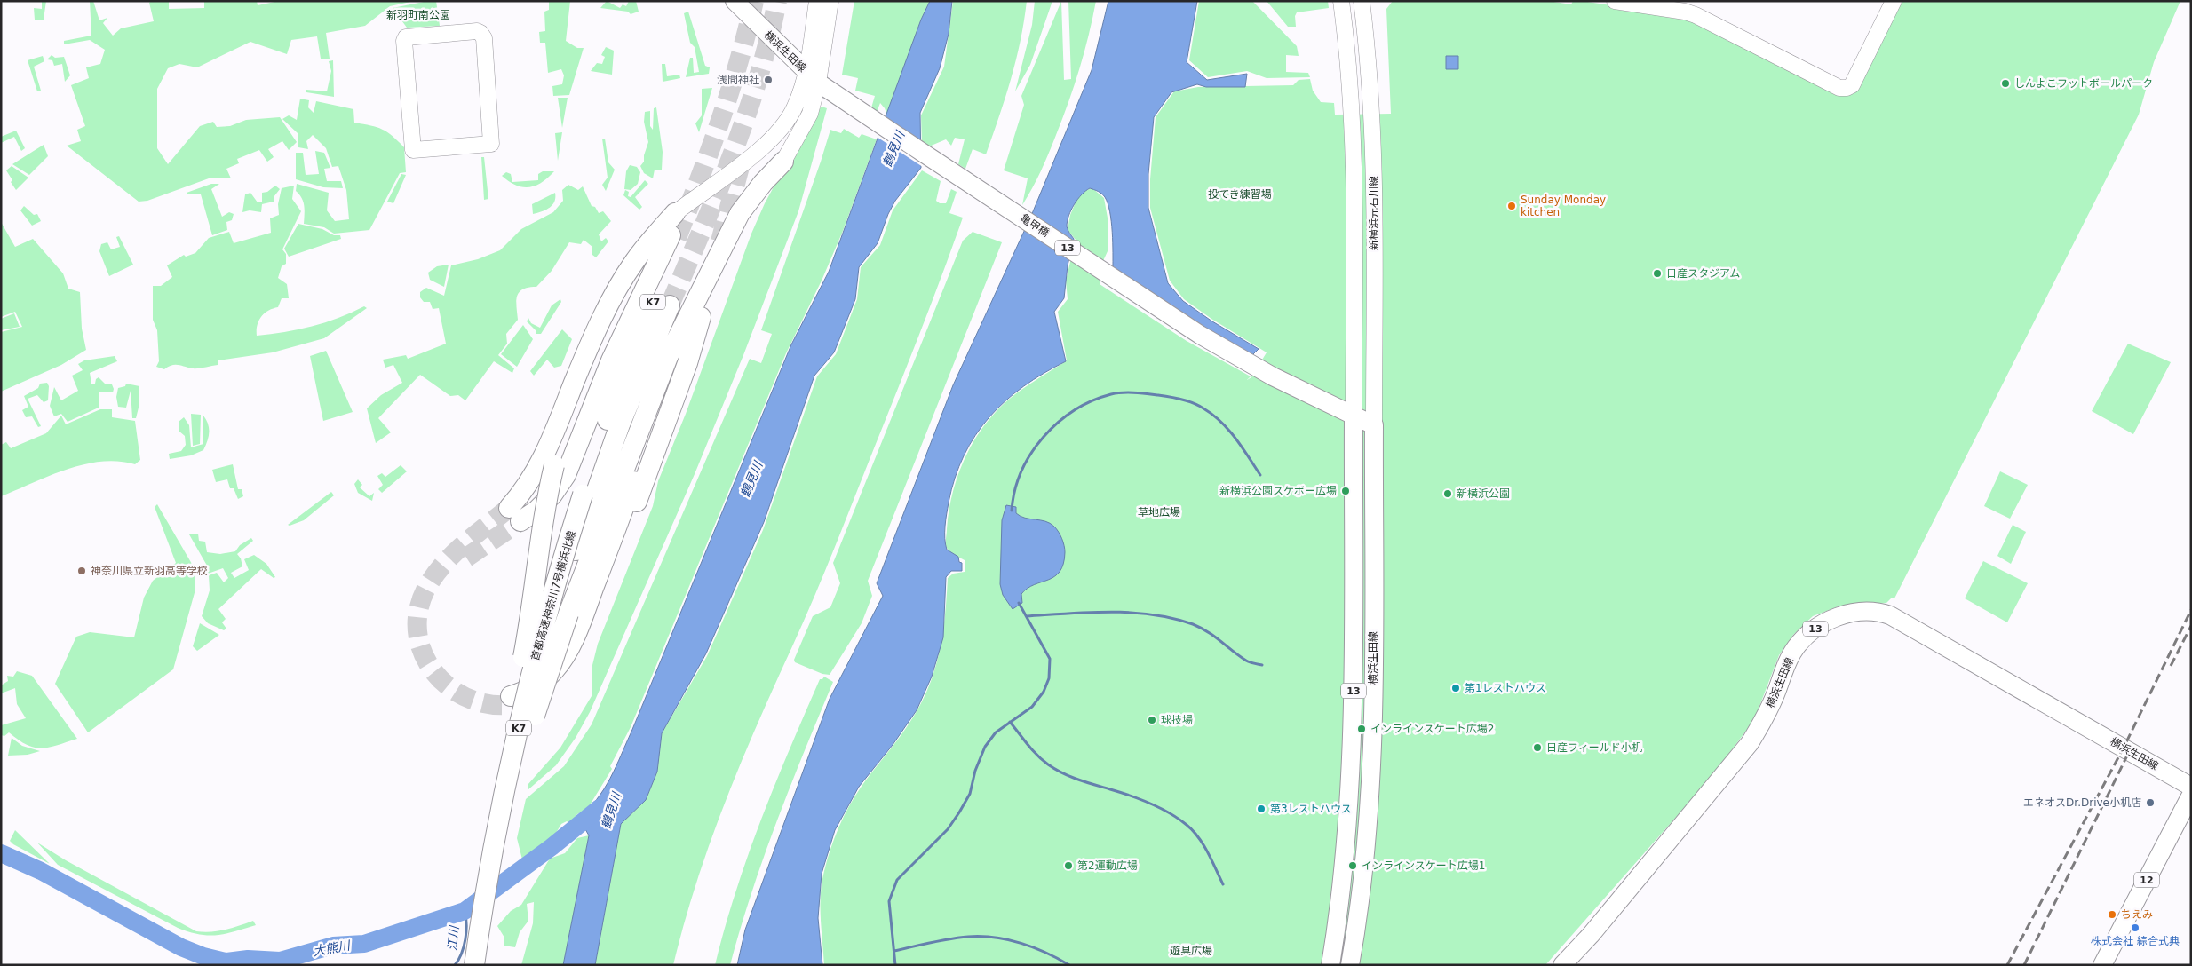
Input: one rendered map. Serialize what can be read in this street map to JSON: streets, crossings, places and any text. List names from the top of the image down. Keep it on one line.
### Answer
{"streets":{"highway":["K7","首都高速神奈川7号横浜北線"],"main road":["横浜生田線","亀甲橋","13","12"],"street":["新横浜元石川線"]},"crossings":[["横浜生田線","新横浜元石川線"],["横浜生田線","亀甲橋"],["横浜生田線","13"],["新横浜元石川線","亀甲橋"],["新横浜元石川線","13"],["亀甲橋","13"]],"water":["鶴見川","江川","大熊川"],"parks":["新羽町南公園","投てき練習場","草地広場","遊具広場"],"places":["浅間神社","しんよこフットボールパーク","Sunday Monday kitchen","日産スタジアム","新横浜公園スケボー広場","新横浜公園","神奈川県立新羽高等学校","第1レストハウス","球技場","インラインスケート広場2","日産フィールド小机","エネオスDr.Drive小机店","第3レストハウス","第2運動広場","インラインスケート広場1","ちえみ","株式会社 綜合式典"]}
